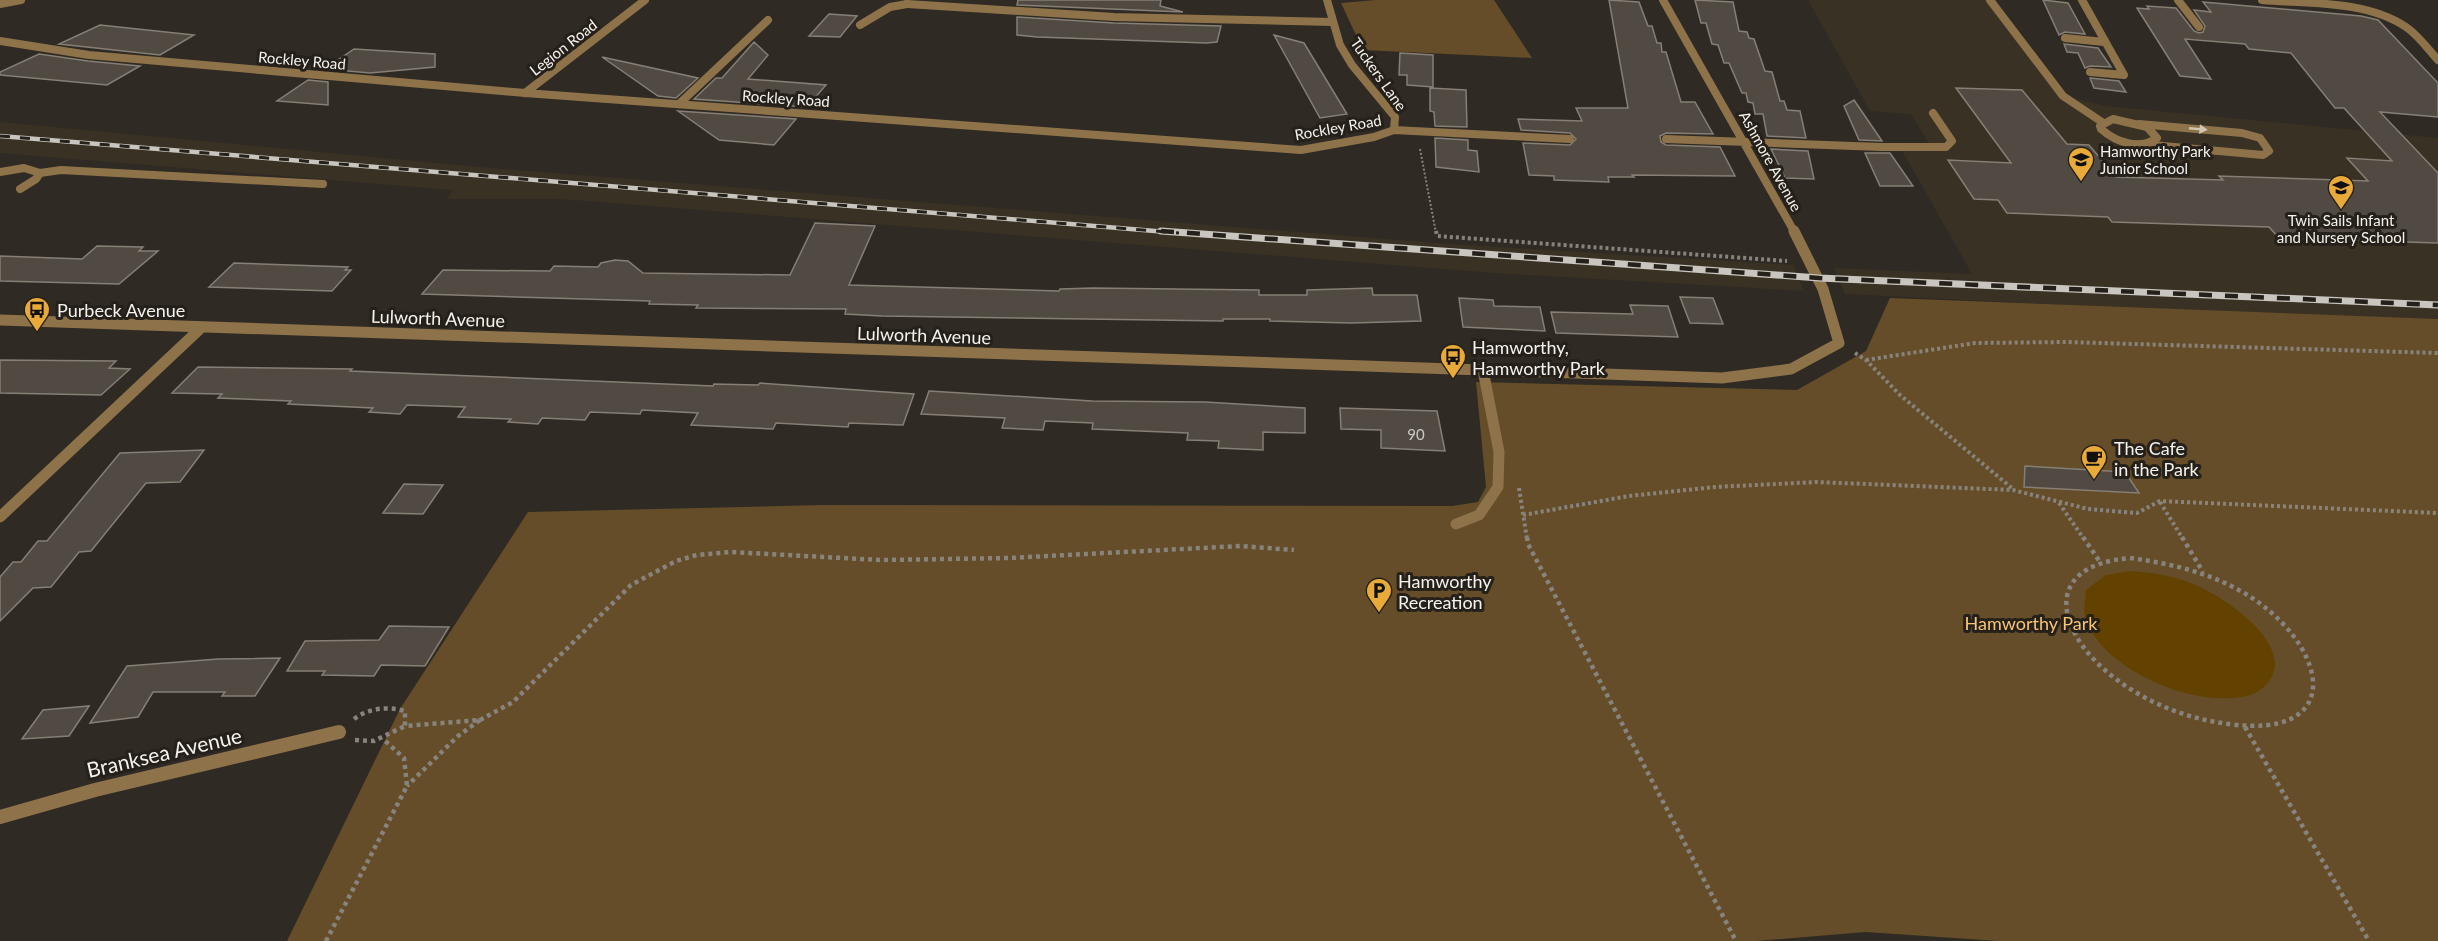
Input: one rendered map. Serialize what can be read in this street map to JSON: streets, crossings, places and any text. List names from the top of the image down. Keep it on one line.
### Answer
{"streets":{"street":["Legion Road","Rockley Road","Tuckers Lane","Ashmore Avenue","Lulworth Avenue","Branksea Avenue"]},"crossings":[["Legion Road","Rockley Road"],["Rockley Road","Tuckers Lane"],["Ashmore Avenue","Lulworth Avenue"]],"parks":["Hamworthy Park"],"places":{"school or university":["Hamworthy Park Junior School","Twin Sails Infant and Nursery School"],"bus stop":["Purbeck Avenue","Hamworthy, Hamworthy Park"],"cafe":["The Cafe in the Park"],"parking":["Hamworthy Recreation"]},"house_numbers":["90"]}
